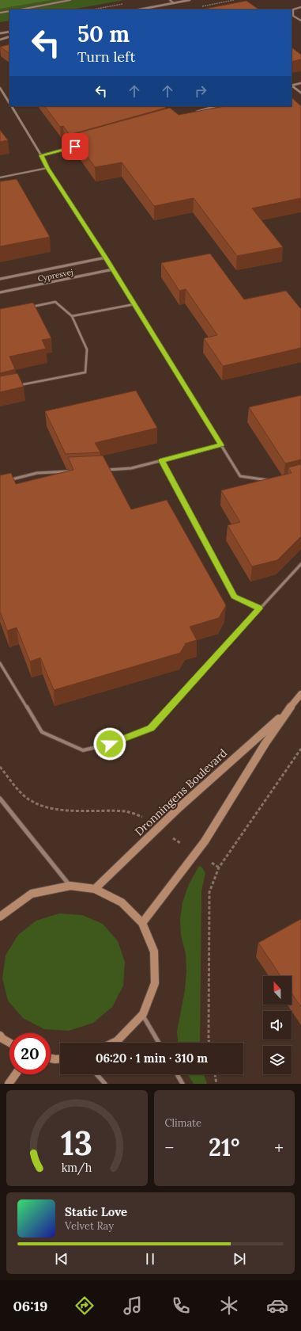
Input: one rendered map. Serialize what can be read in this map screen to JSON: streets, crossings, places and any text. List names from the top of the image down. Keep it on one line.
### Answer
{"streets":{"main road":["Dronningens Boulevard"],"street":["Cypresvej"]},"north":"top","page":{"turn":["50 m","Turn left"],"limit":"20","trip":"06:20 · 1 min · 310 m","tile":"Climate","heat":["−","21°","+"],"song":["Static Love","Velvet Ray"],"tabs":"06:19","gauge":["13","km/h"]}}
